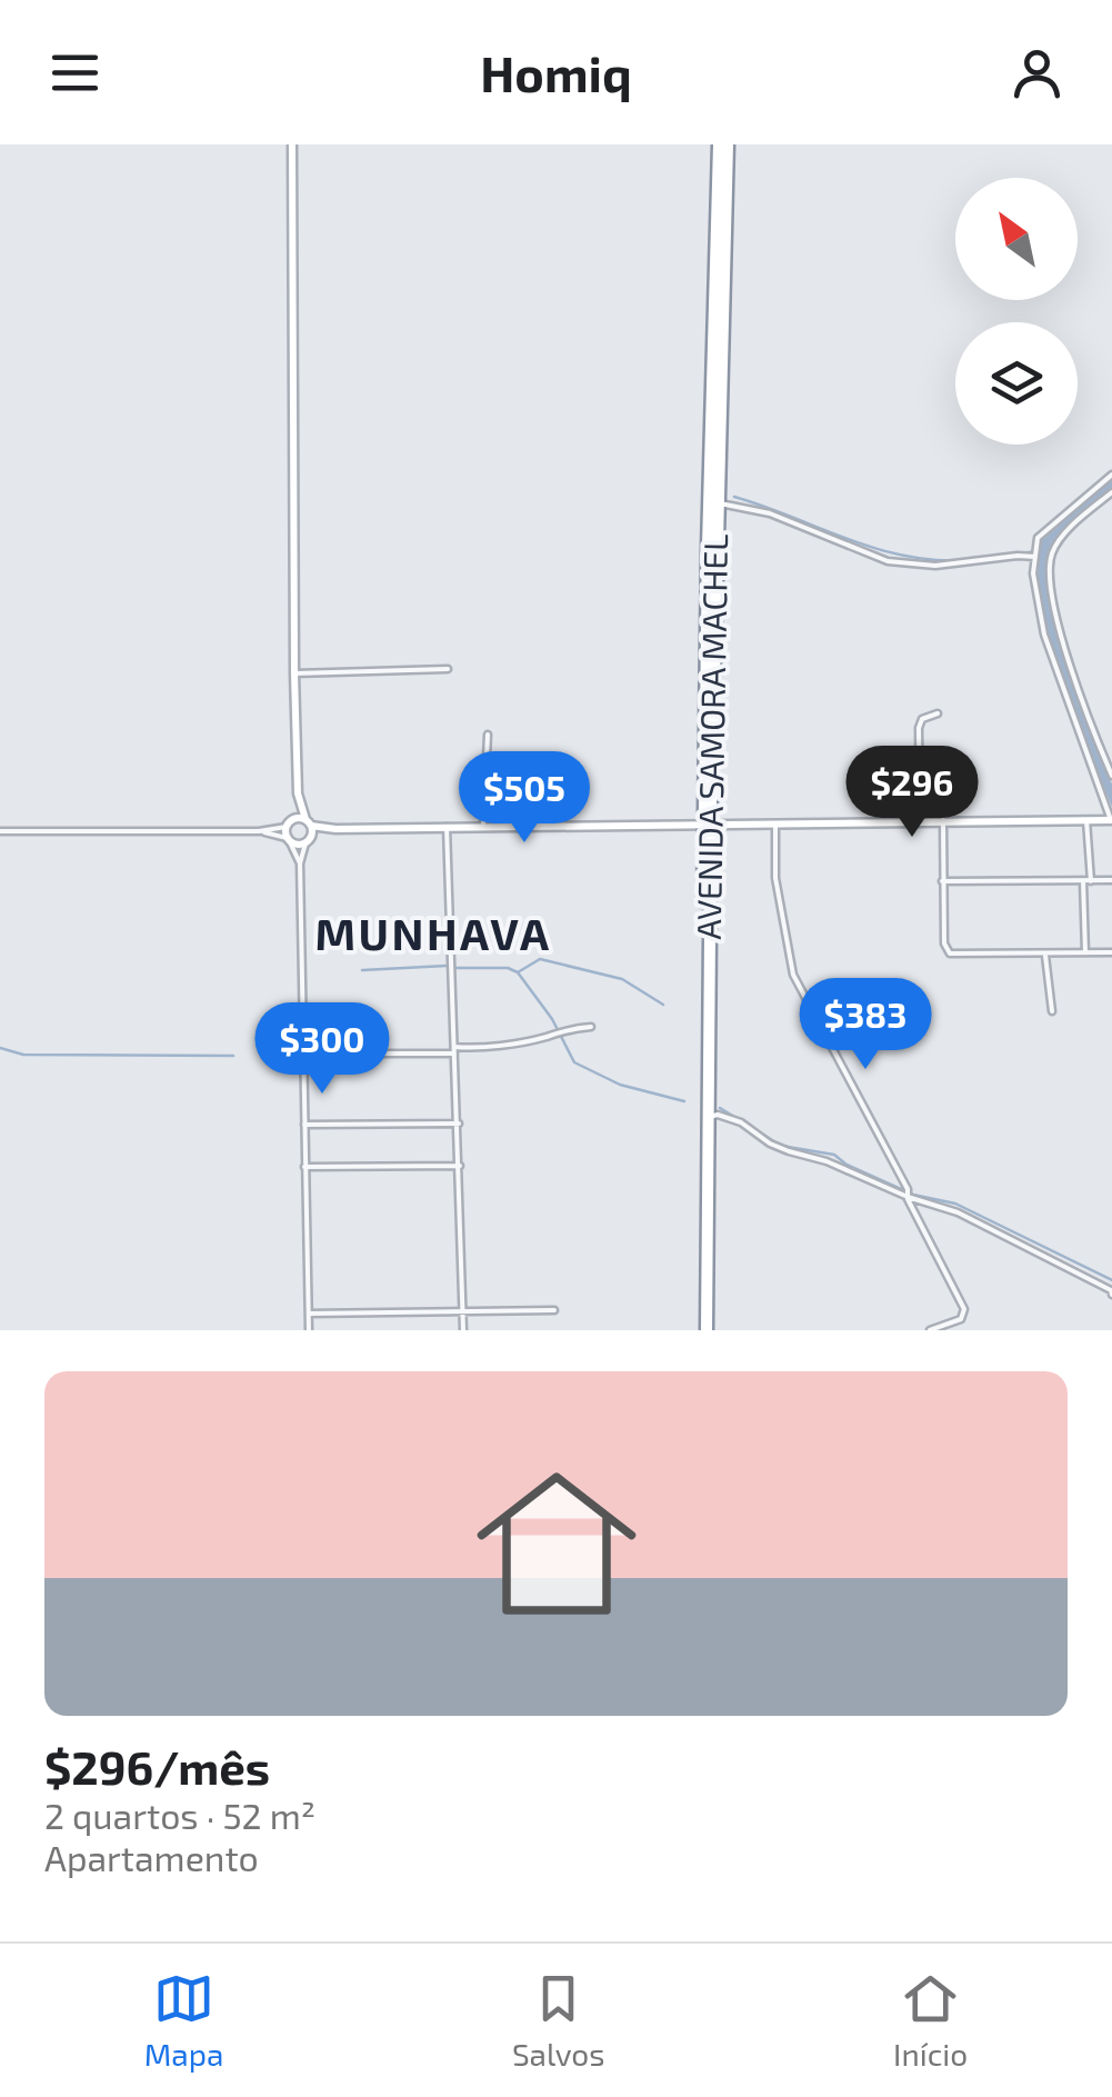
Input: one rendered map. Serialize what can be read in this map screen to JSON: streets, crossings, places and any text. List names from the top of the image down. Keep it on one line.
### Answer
{"streets":{"highway":["AVENIDA SAMORA MACHEL"]},"districts":["MUNHAVA"],"north":"top left","page":{"header":"Homiq","price":["$296","$505","$383","$300"],"list":[{"name":"$296/mês","note":"2 quartos · 52 m² · Apartamento"}],"tabs":["Mapa","Salvos","Início"]}}
